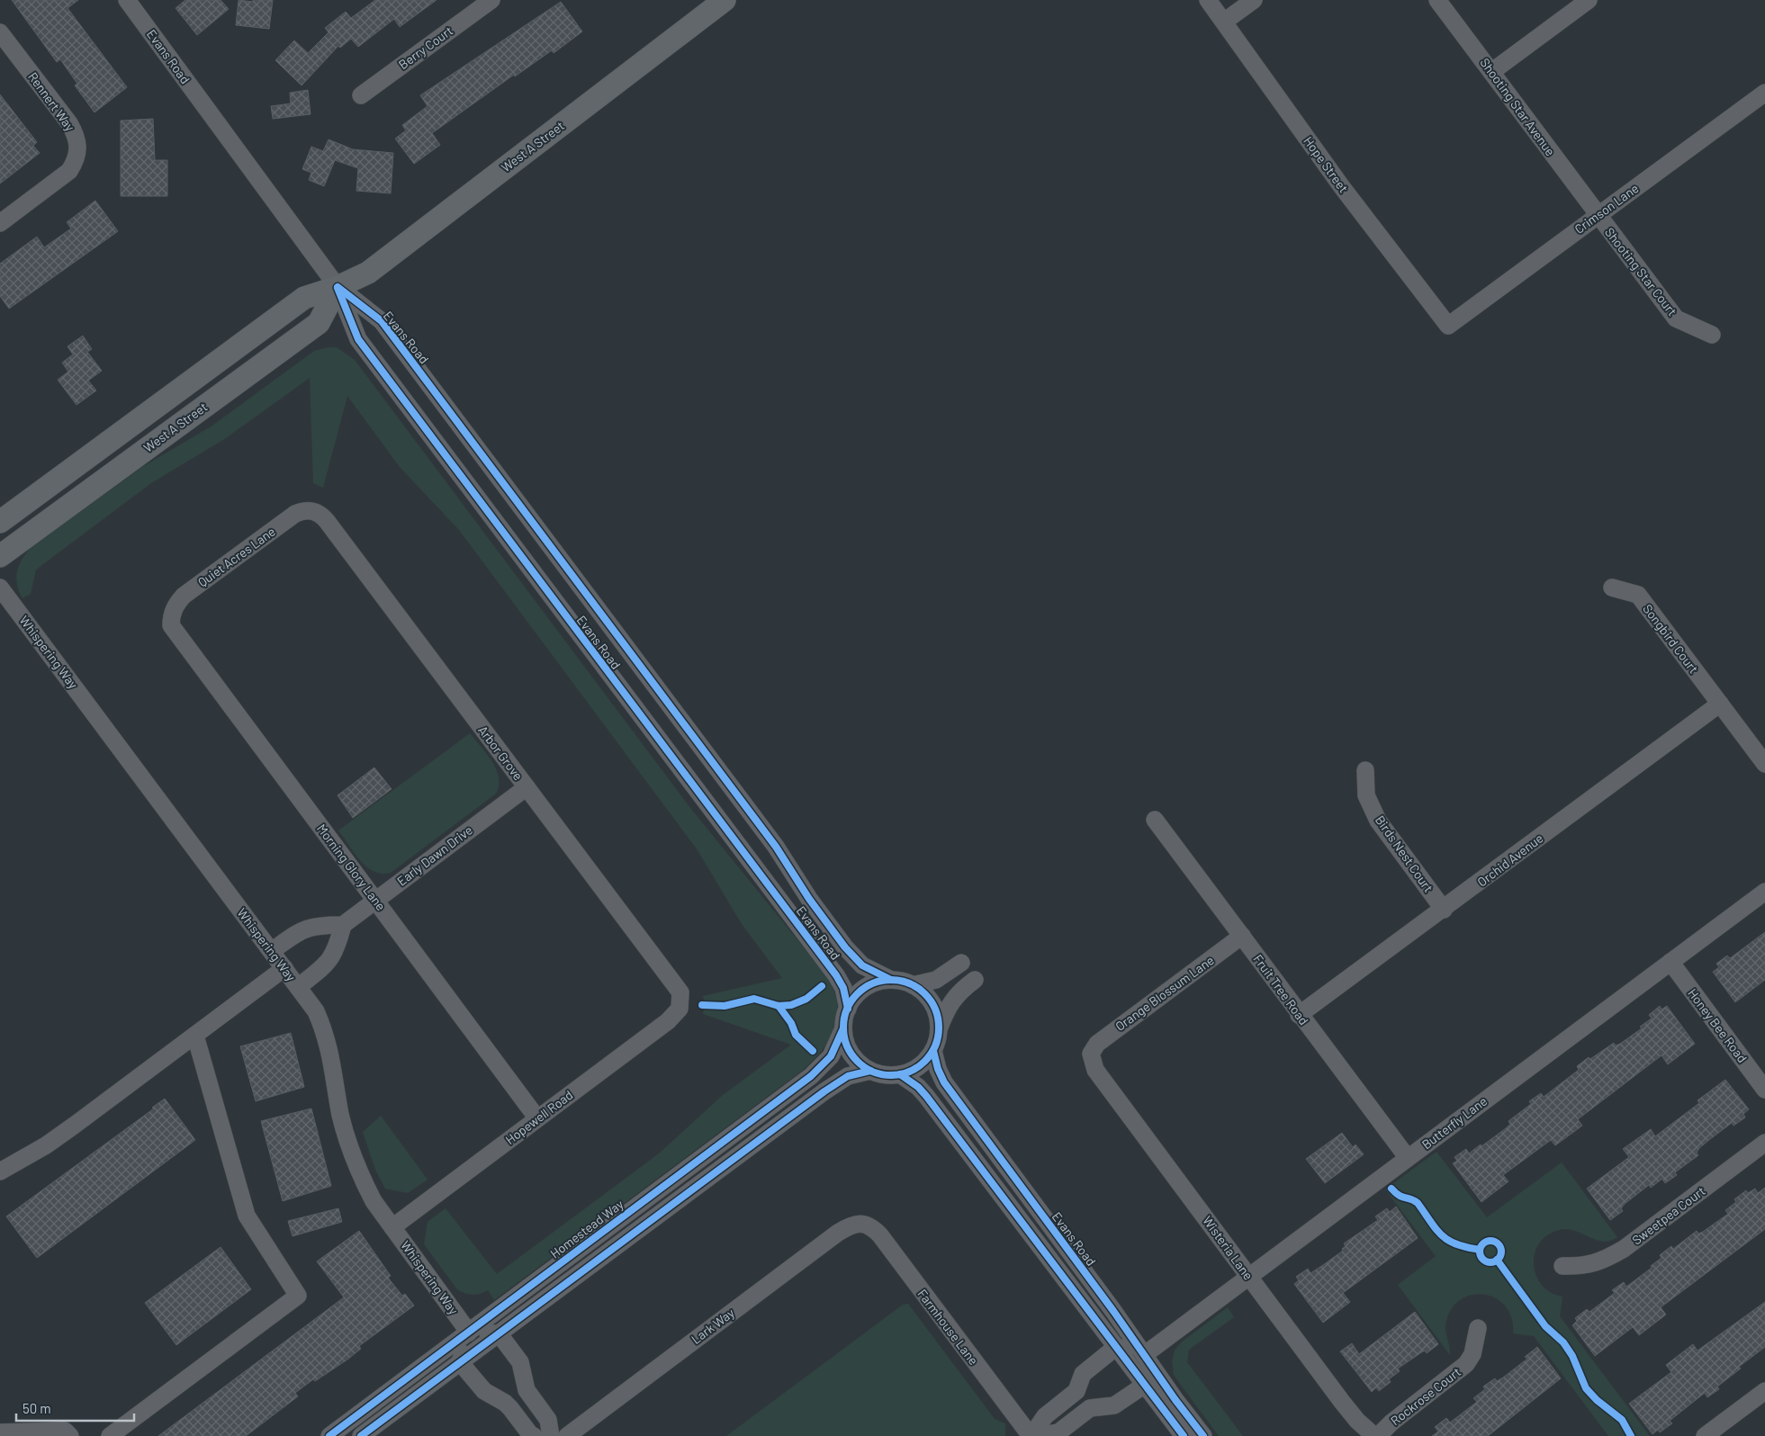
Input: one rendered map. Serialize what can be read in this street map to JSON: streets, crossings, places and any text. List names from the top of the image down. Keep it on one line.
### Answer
{"streets":{"main road":["West A Street"],"street":["Berry Court","Evans Road","Rennert Way","Shooting Star Avenue","Hope Street","Crimson Lane","Shooting Star Court","Quiet Acres Lane","Songbird Court","Whispering Way","Arbor Grove","Birds Nest Court","Early Dawn Drive","Orchid Avenue","Morning Glory Lane","Fruit Tree Road","Orange Blossum Lane","Honey Bee Road","Hopewell Road","Butterfly Lane","Sweetpea Court","Homestead Way","Wisteria Lane","Lark Way","Farmhouse Lane","Rockrose Court"]},"crossings":[["Evans Road","West A Street"],["Evans Road","Butterfly Lane"],["Evans Road","Homestead Way"],["Shooting Star Avenue","Crimson Lane"],["Shooting Star Avenue","Shooting Star Court"],["Hope Street","Crimson Lane"],["Crimson Lane","Shooting Star Court"],["Quiet Acres Lane","Arbor Grove"],["Quiet Acres Lane","Morning Glory Lane"],["Songbird Court","Orchid Avenue"],["Whispering Way","Hopewell Road"],["Whispering Way","Homestead Way"],["Arbor Grove","Early Dawn Drive"],["Arbor Grove","Hopewell Road"],["Birds Nest Court","Orchid Avenue"],["Early Dawn Drive","Morning Glory Lane"],["Orchid Avenue","Fruit Tree Road"],["Morning Glory Lane","Hopewell Road"],["Fruit Tree Road","Orange Blossum Lane"],["Fruit Tree Road","Butterfly Lane"],["Orange Blossum Lane","Wisteria Lane"],["Honey Bee Road","Butterfly Lane"],["Butterfly Lane","Wisteria Lane"],["Lark Way","Farmhouse Lane"]],"scale_bar":"50 m"}
